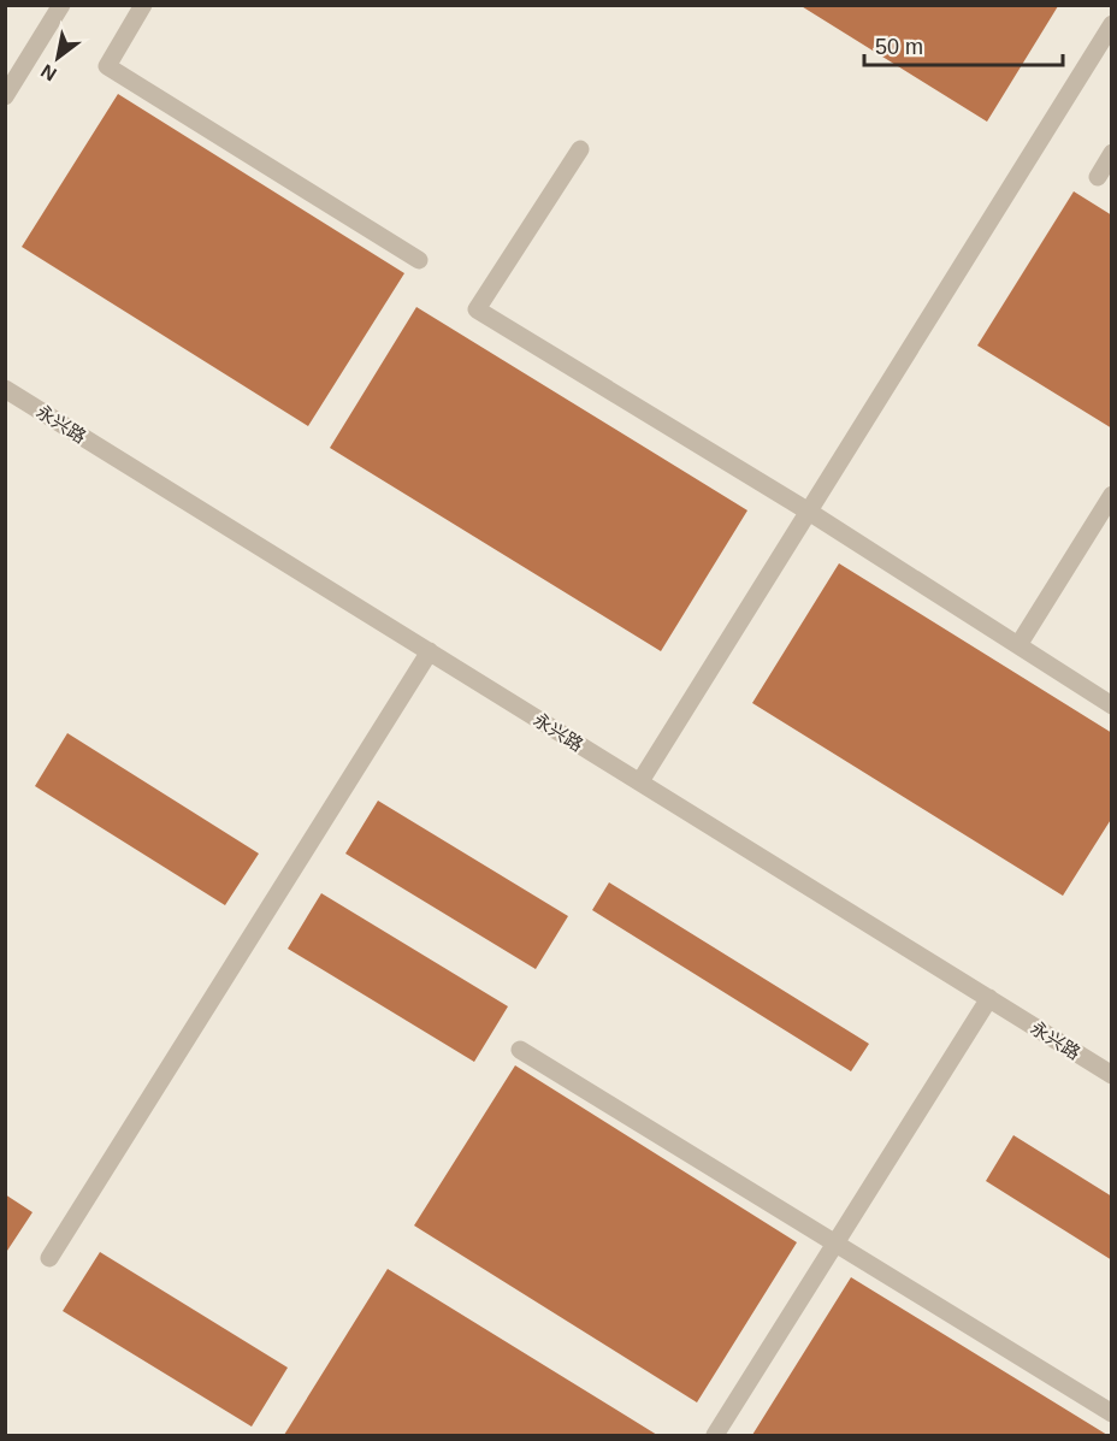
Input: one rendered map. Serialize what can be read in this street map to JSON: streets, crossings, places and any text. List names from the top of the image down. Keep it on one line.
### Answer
{"streets":{"street":["永兴路"]},"scale_bar":"50 m","north":"bottom left"}
